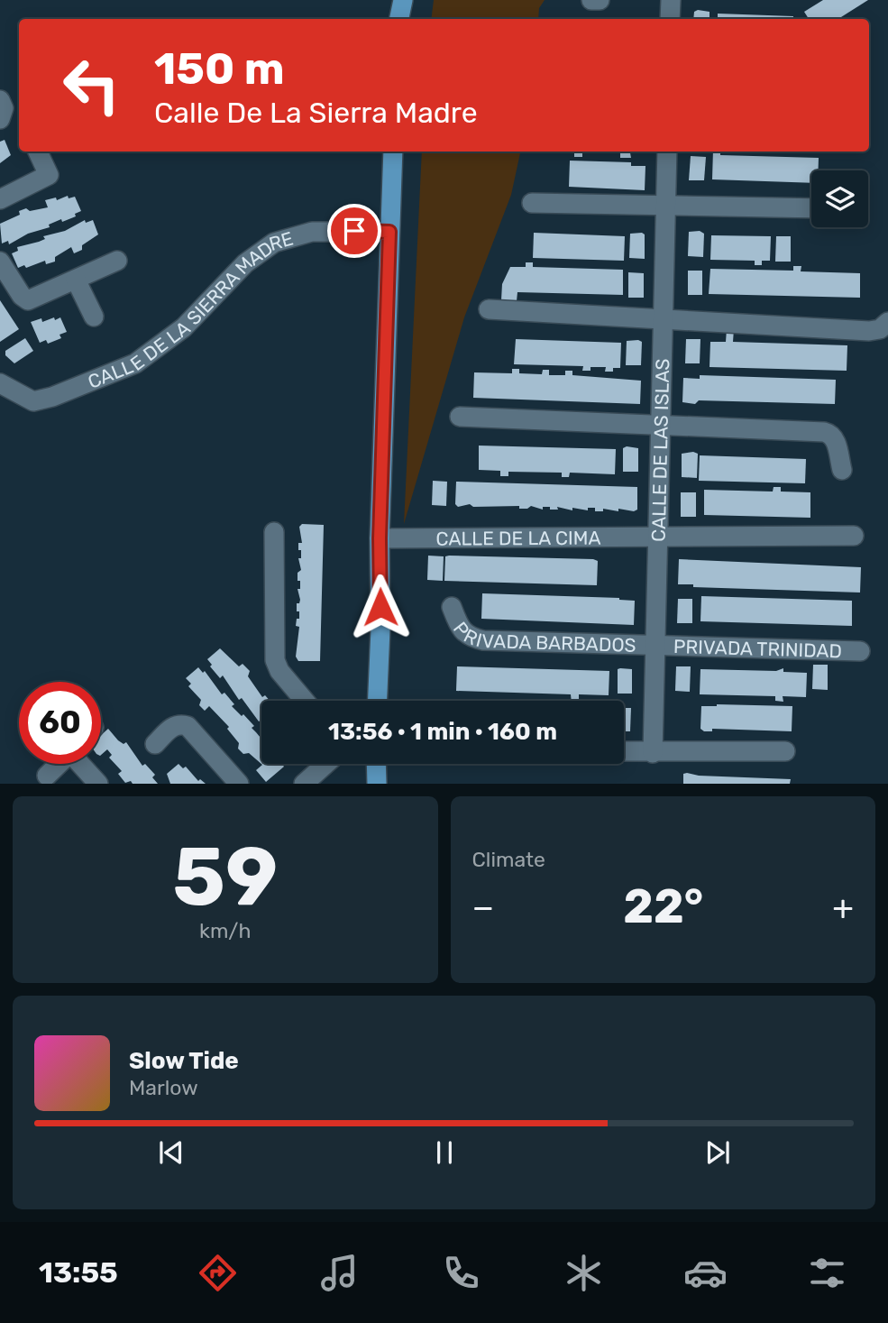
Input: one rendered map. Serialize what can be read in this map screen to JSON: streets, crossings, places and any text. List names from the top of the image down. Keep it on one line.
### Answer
{"streets":{"street":["CALLE DE LA SIERRA MADRE","CALLE DE LAS ISLAS","CALLE DE LA CIMA","PRIVADA BARBADOS","PRIVADA TRINIDAD"]},"crossings":[["CALLE DE LAS ISLAS","CALLE DE LA CIMA"],["CALLE DE LAS ISLAS","PRIVADA BARBADOS"],["CALLE DE LAS ISLAS","PRIVADA TRINIDAD"],["PRIVADA BARBADOS","PRIVADA TRINIDAD"]],"page":{"turn":["150 m","Calle De La Sierra Madre"],"limit":"60","trip":"13:56 · 1 min · 160 m","tile":[["59","km/h"],"Climate"],"heat":["−","22°","+"],"song":["Slow Tide","Marlow"],"tabs":"13:55"}}
